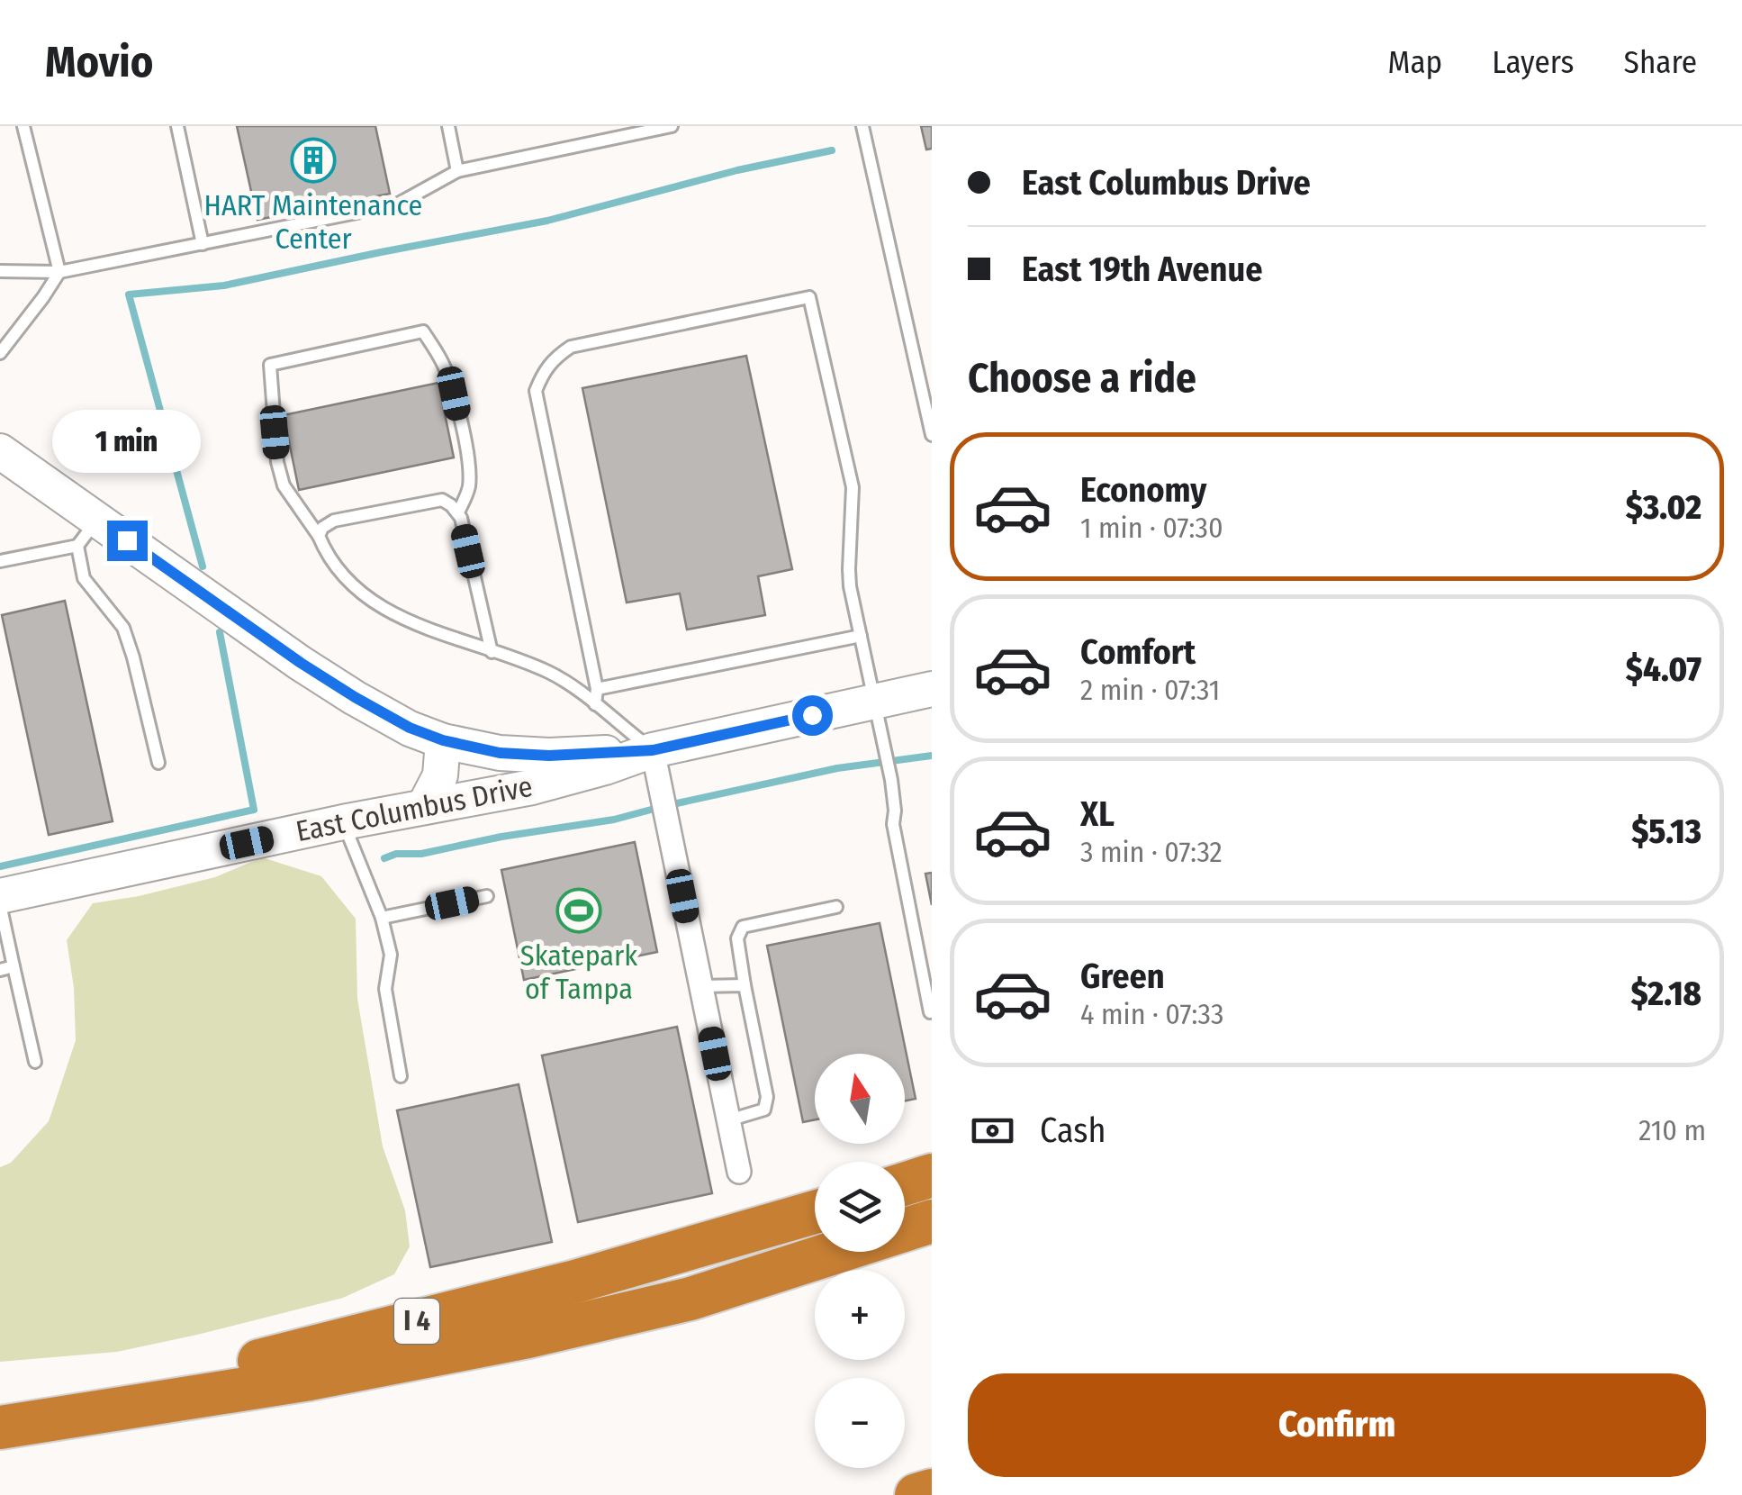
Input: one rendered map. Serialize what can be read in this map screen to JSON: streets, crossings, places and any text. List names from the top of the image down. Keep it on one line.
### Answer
{"streets":{"highway":["I 4"],"main road":["East Columbus Drive"]},"places":{"building":["HART Maintenance Center"],"sports":["Skatepark of Tampa"]},"north":"top","page":{"header":"Movio","nav":["Map","Layers","Share"],"banner":["East Columbus Drive","East 19th Avenue"],"heading":"Choose a ride","bubble":"1 min","list":[{"name":"Economy","note":"1 min · 07:30","value":"$3.02"},{"name":"Comfort","note":"2 min · 07:31","value":"$4.07"},{"name":"XL","note":"3 min · 07:32","value":"$5.13"},{"name":"Green","note":"4 min · 07:33","value":"$2.18"}],"map_buttons":["+","−"],"pay":["Cash","210 m"],"buttons":"Confirm"}}
